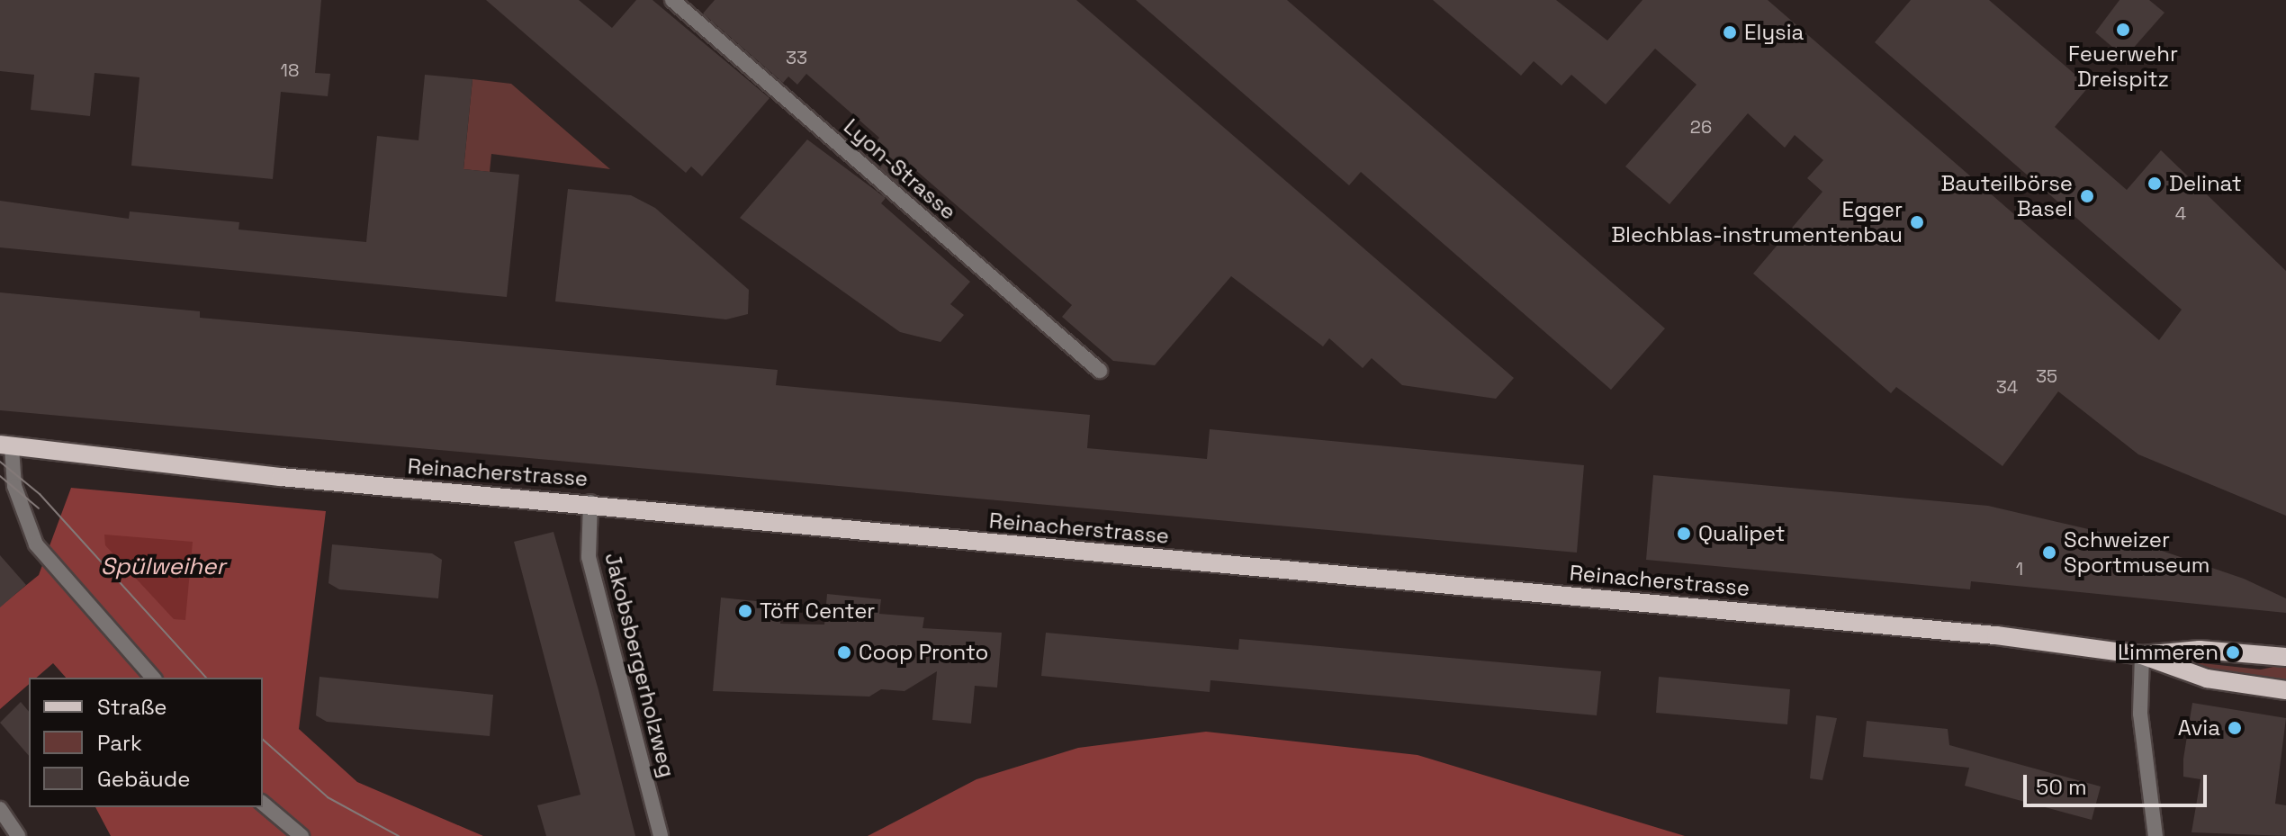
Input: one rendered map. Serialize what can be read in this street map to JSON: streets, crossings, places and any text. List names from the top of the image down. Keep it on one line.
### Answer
{"streets":{"main road":["Reinacherstrasse"],"street":["Lyon-Strasse","Jakobsbergerholzweg"]},"crossings":[["Reinacherstrasse","Jakobsbergerholzweg"]],"water":["Spülweiher"],"places":["Feuerwehr Dreispitz","Elysia","Delinat","Bauteilbörse Basel","Egger Blechblas-instrumentenbau","Qualipet","Schweizer Sportmuseum","Töff Center","Coop Pronto","Limmeren","Avia"],"house_numbers":["33","18","26","4","35","34","1"],"legend":["Straße","Park","Gebäude"],"scale_bar":"50 m"}
